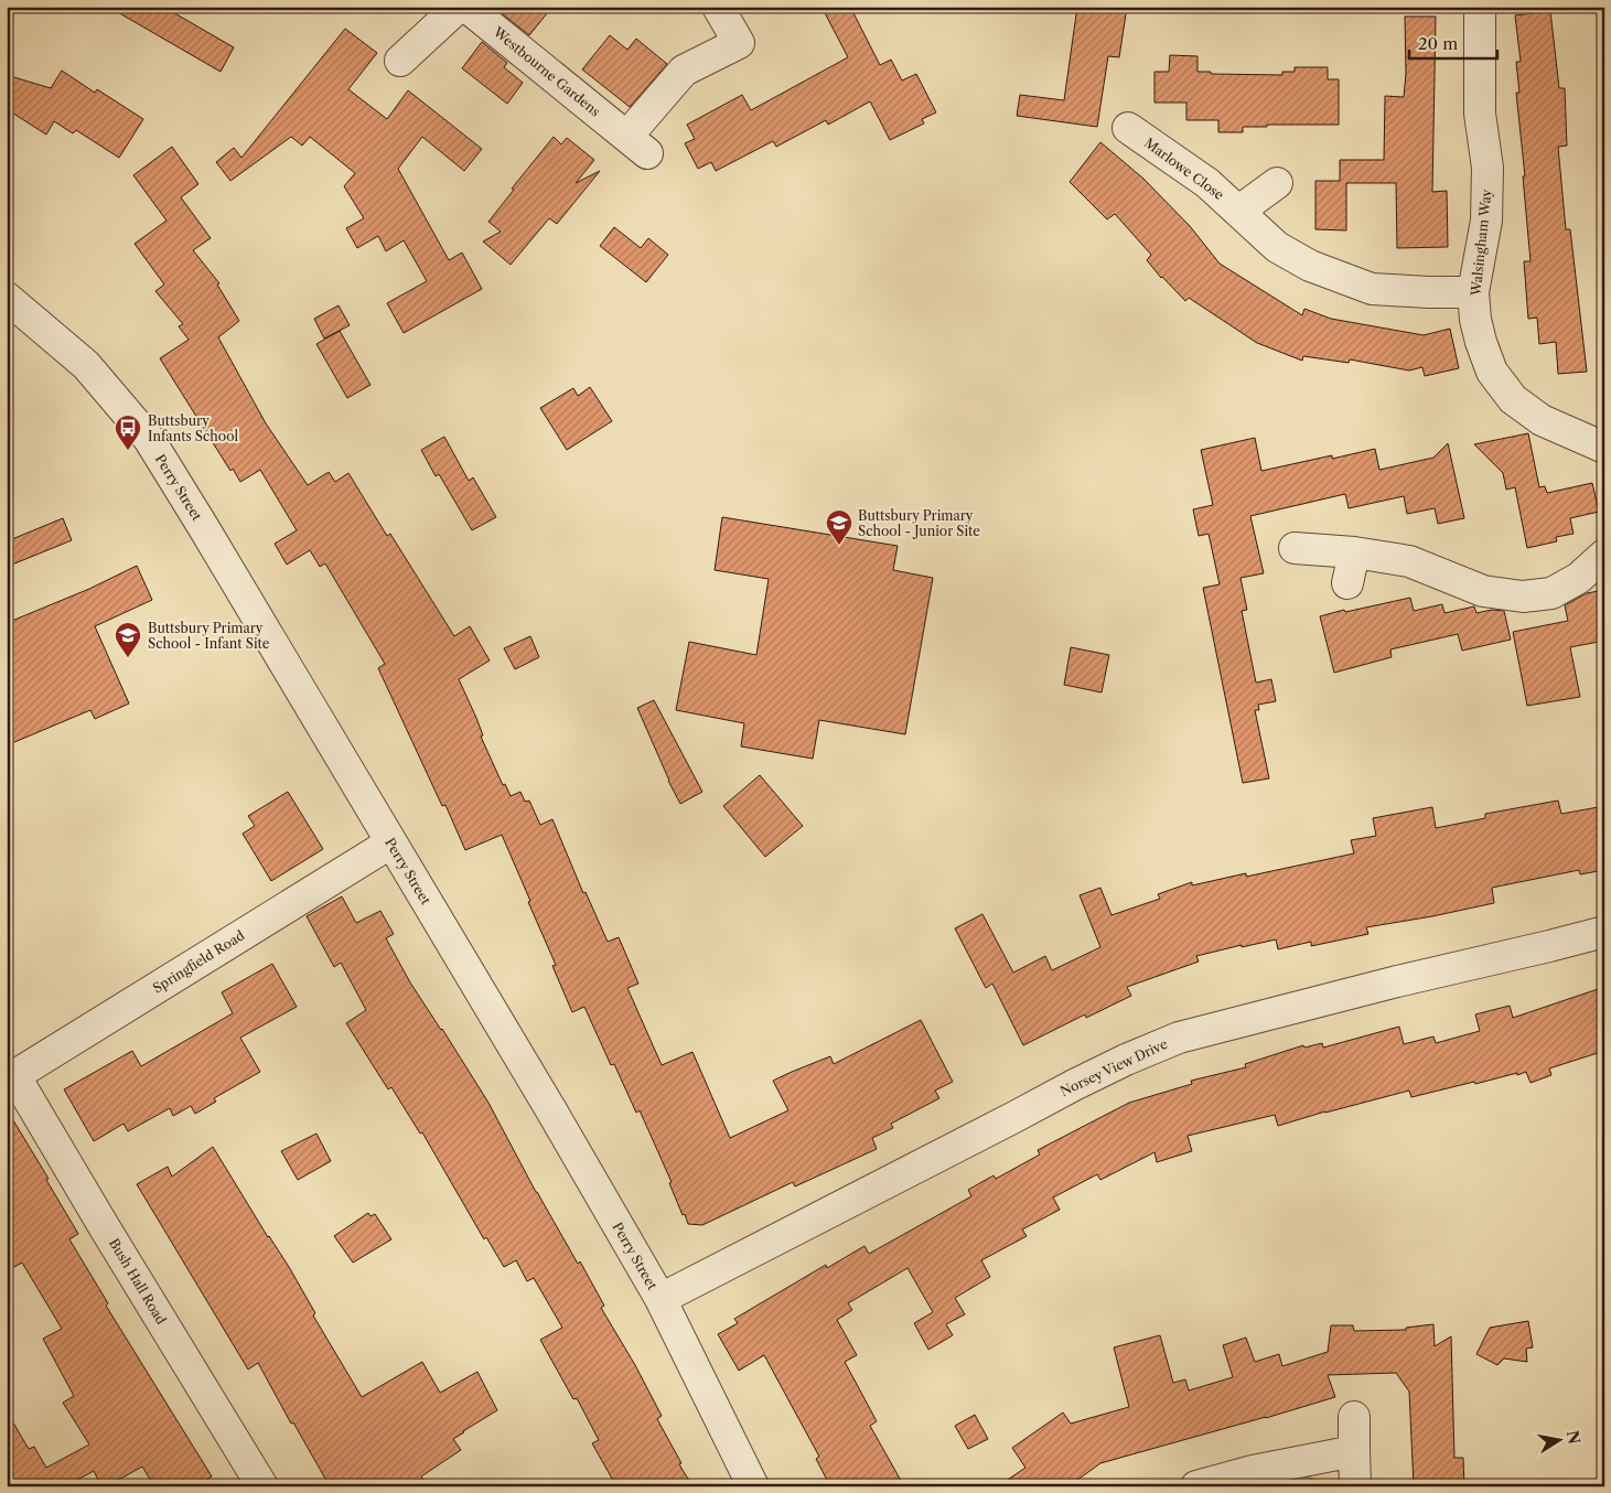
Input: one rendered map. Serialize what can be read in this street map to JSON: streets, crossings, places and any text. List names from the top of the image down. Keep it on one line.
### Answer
{"streets":{"street":["Westbourne Gardens","Marlowe Close","Walsingham Way","Perry Street","Springfield Road","Norsey View Drive","Bush Hall Road"]},"crossings":[["Marlowe Close","Walsingham Way"],["Perry Street","Springfield Road"],["Perry Street","Norsey View Drive"],["Springfield Road","Bush Hall Road"]],"places":{"bus stop":["Buttsbury Infants School"],"school or university":["Buttsbury Primary School - Junior Site","Buttsbury Primary School - Infant Site"]},"scale_bar":"20 m","north":"right"}
